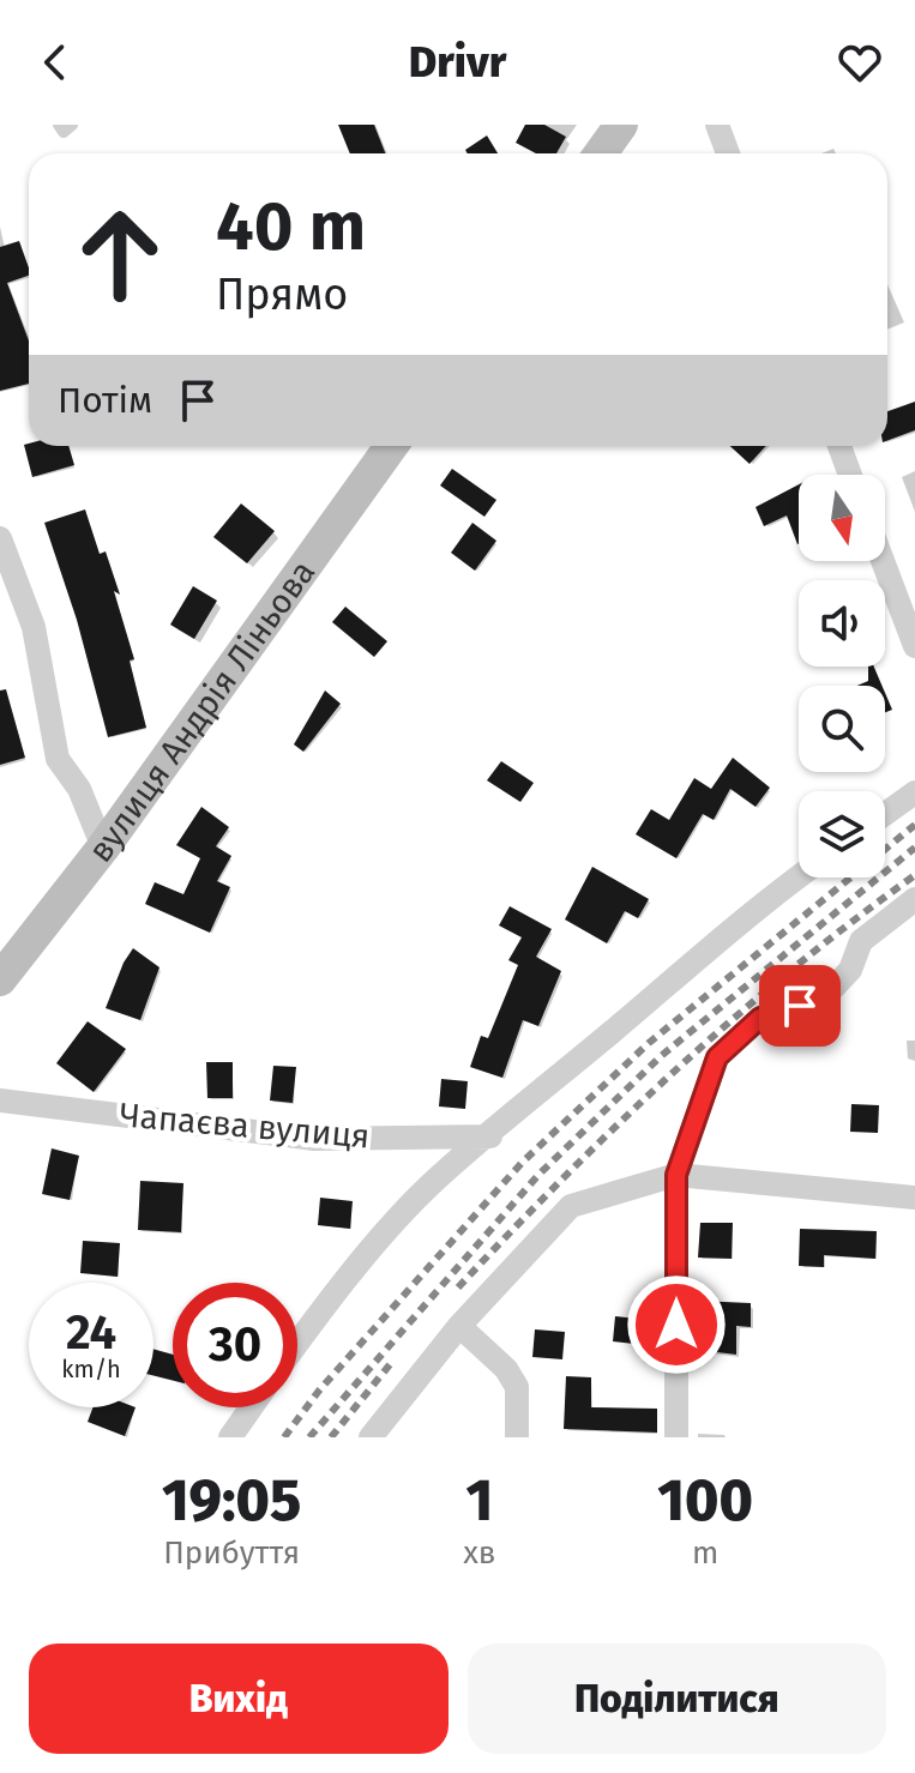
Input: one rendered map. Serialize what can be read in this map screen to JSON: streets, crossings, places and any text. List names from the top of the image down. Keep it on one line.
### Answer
{"streets":{"street":["вулиця Андрія Ліньова","Чапаєва вулиця"]},"north":"bottom","page":{"header":"Drivr","turn":["40 m","Прямо"],"then":"Потім","speed":"24 km/h","limit":"30","eta":["19:05","Прибуття","1","хв","100","m"],"buttons":["Вихід","Поділитися"]}}
